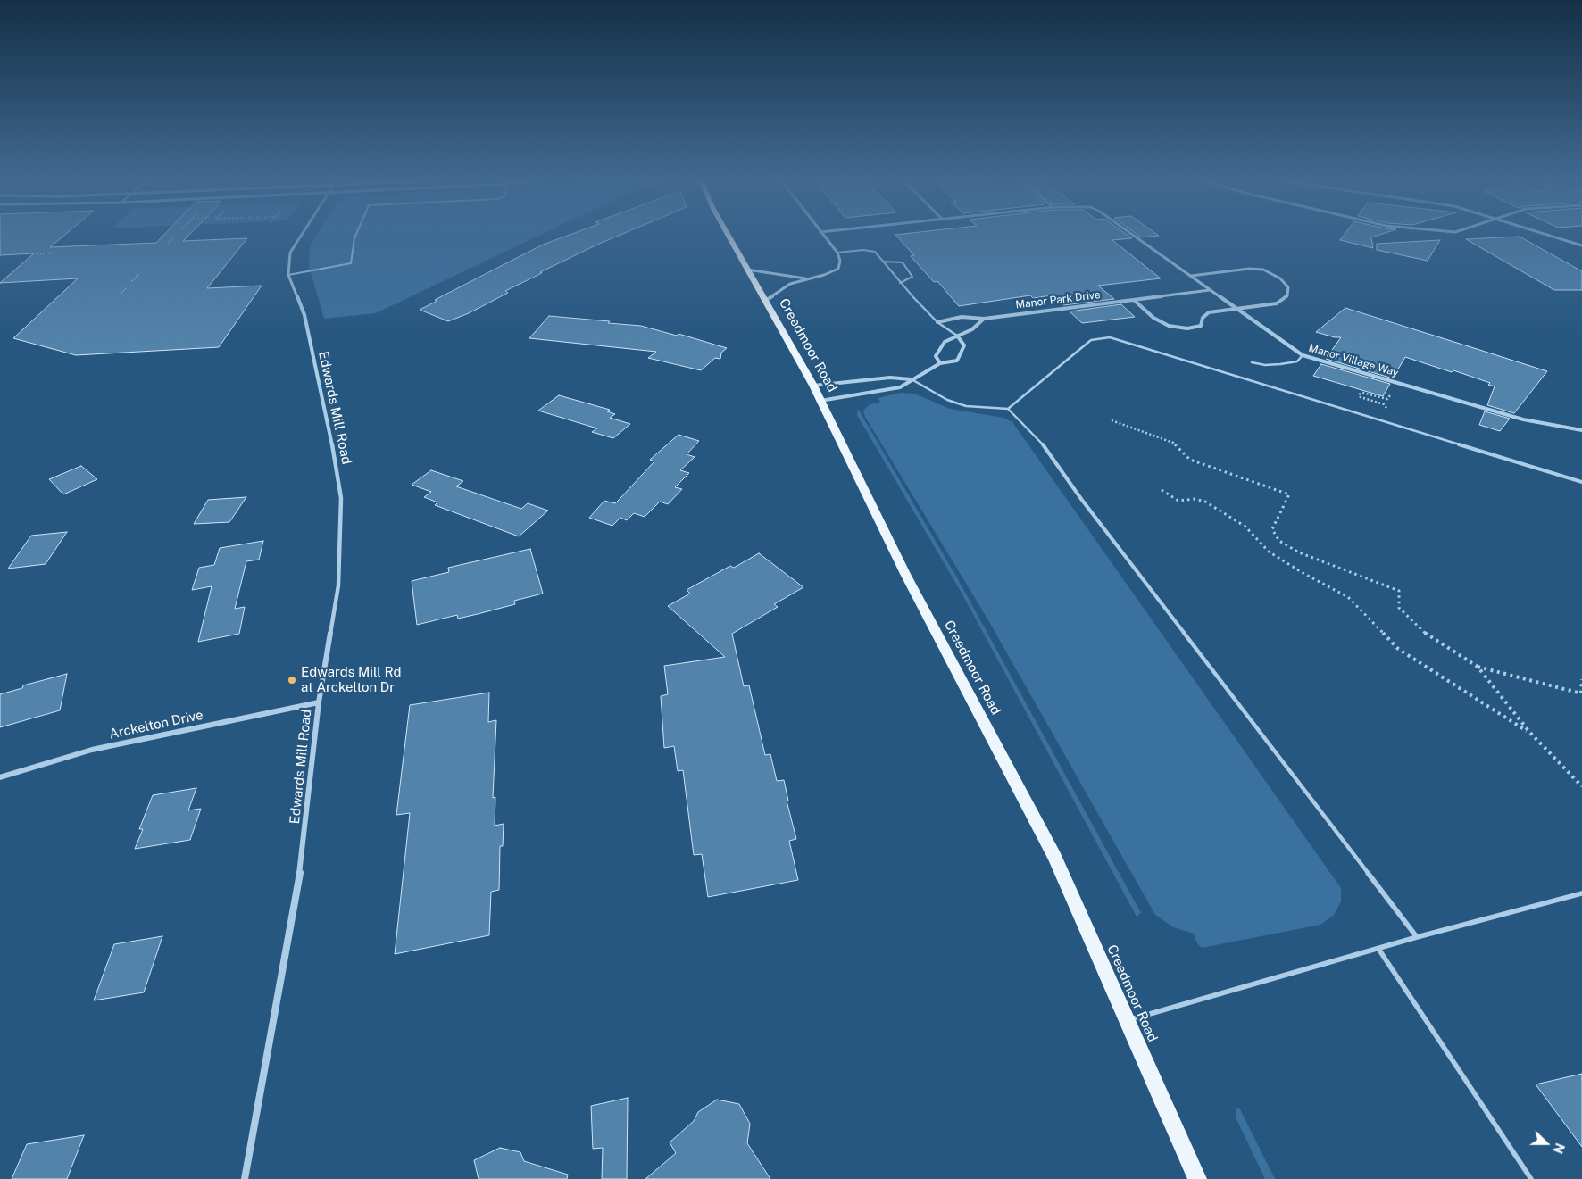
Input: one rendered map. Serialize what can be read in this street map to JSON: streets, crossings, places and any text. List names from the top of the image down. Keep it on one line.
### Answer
{"streets":{"main road":["Creedmoor Road"],"street":["Manor Park Drive","Manor Village Way","Edwards Mill Road","Arckelton Drive"]},"crossings":[["Manor Park Drive","Manor Village Way"],["Edwards Mill Road","Arckelton Drive"]],"places":["Edwards Mill Rd at Arckelton Dr"],"north":"right"}
